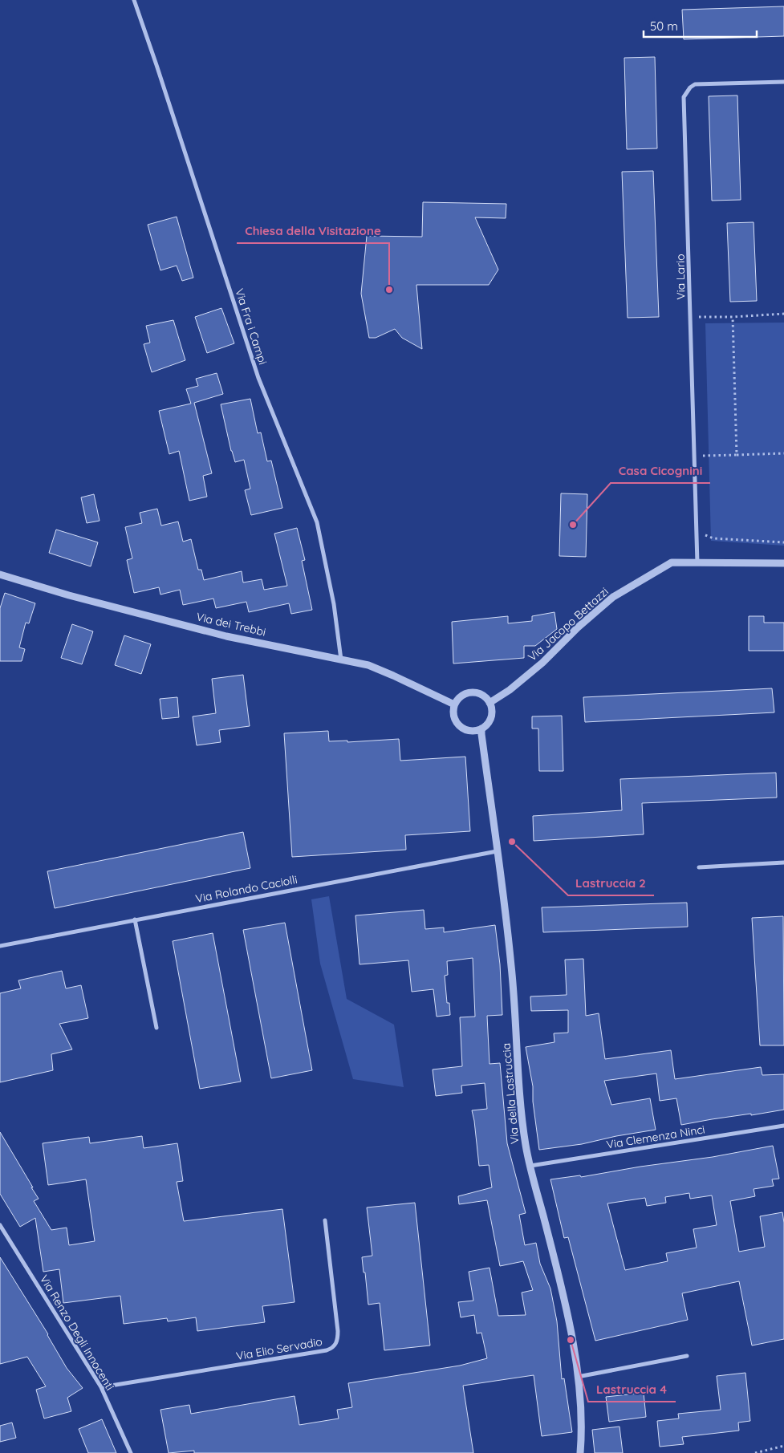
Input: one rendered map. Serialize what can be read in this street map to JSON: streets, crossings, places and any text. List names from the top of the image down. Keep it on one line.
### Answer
{"streets":{"street":["Via Lario","Via Fra i Campi","Via dei Trebbi","Via Jacopo Bettazzi","Via Rolando Caciolli","Via della Lastruccia","Via Clemenza Ninci","Via Renzo Degli Innocenti","Via Elio Servadio"]},"crossings":[["Via Lario","Via Jacopo Bettazzi"],["Via Fra i Campi","Via dei Trebbi"],["Via dei Trebbi","Via Jacopo Bettazzi"],["Via dei Trebbi","Via della Lastruccia"],["Via Jacopo Bettazzi","Via della Lastruccia"],["Via Rolando Caciolli","Via della Lastruccia"],["Via della Lastruccia","Via Clemenza Ninci"],["Via Renzo Degli Innocenti","Via Elio Servadio"]],"places":["Chiesa della Visitazione","Casa Cicognini","Lastruccia 2","Lastruccia 4"],"scale_bar":"50 m"}
